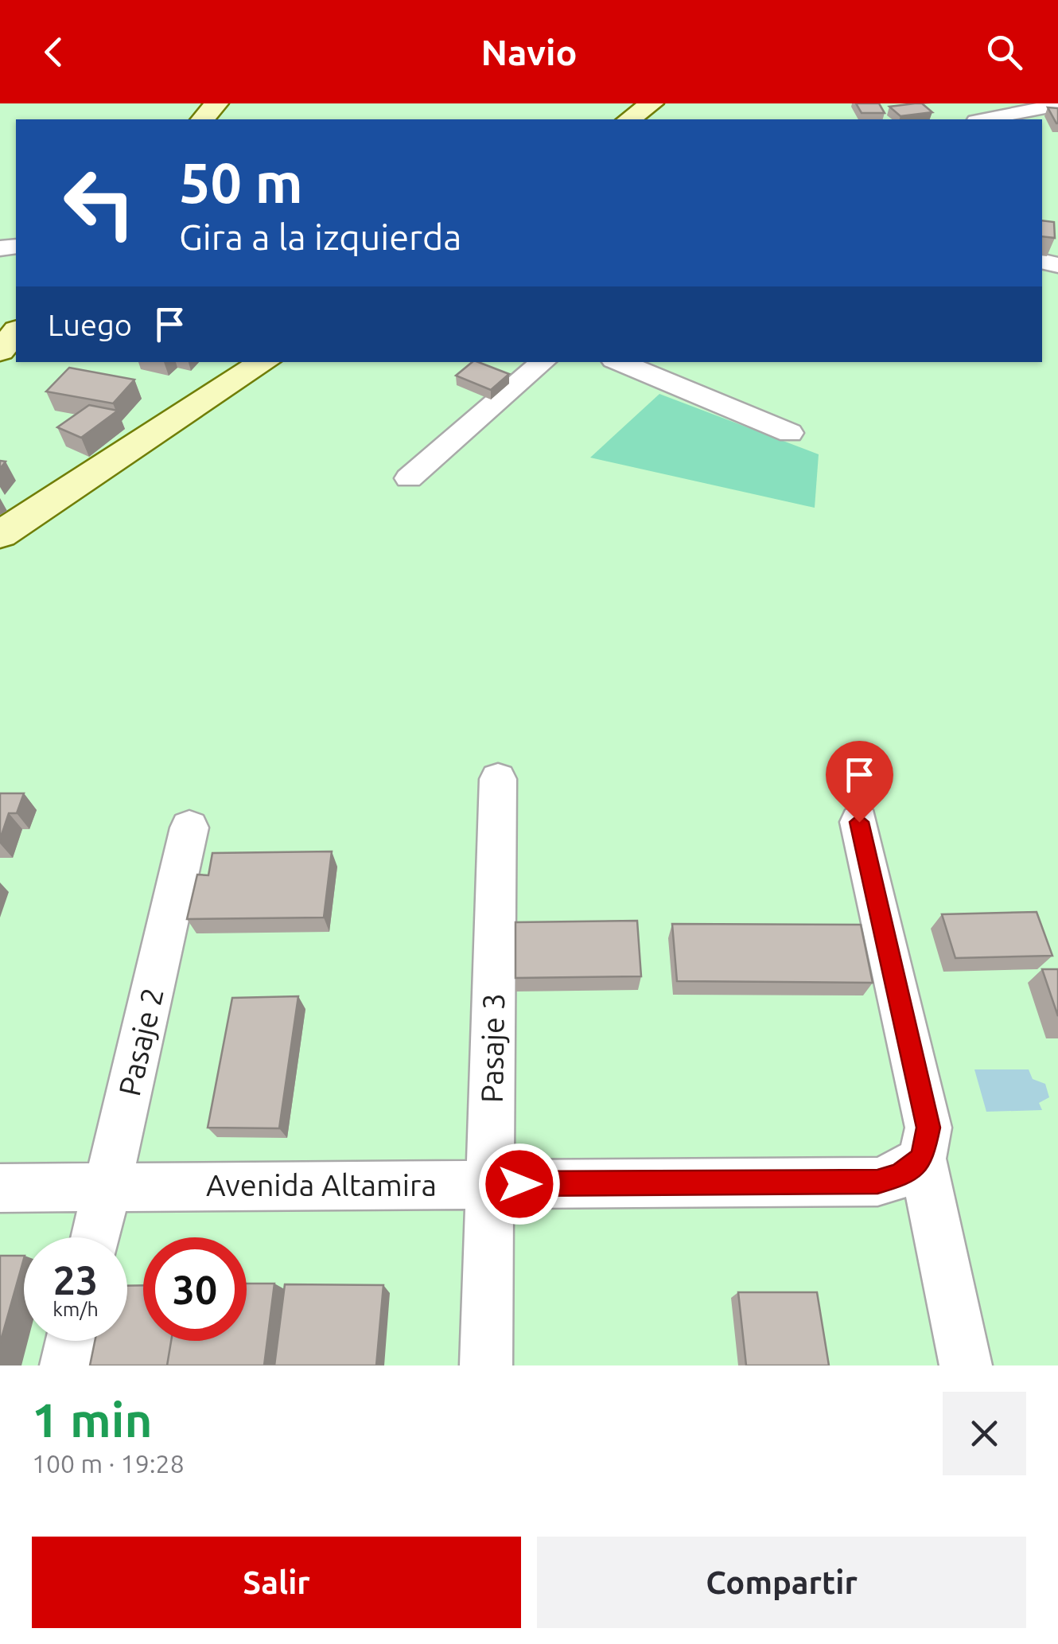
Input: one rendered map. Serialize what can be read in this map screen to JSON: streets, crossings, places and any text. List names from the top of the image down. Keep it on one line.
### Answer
{"streets":{"street":["Pasaje 2","Pasaje 3","Avenida Altamira"]},"crossings":[["Pasaje 2","Avenida Altamira"],["Pasaje 3","Avenida Altamira"]],"page":{"header":"Navio","turn":["50 m","Gira a la izquierda"],"then":"Luego","speed":"23 km/h","limit":"30","heading":["1 min","100 m · 19:28"],"buttons":["Salir","Compartir"]}}
